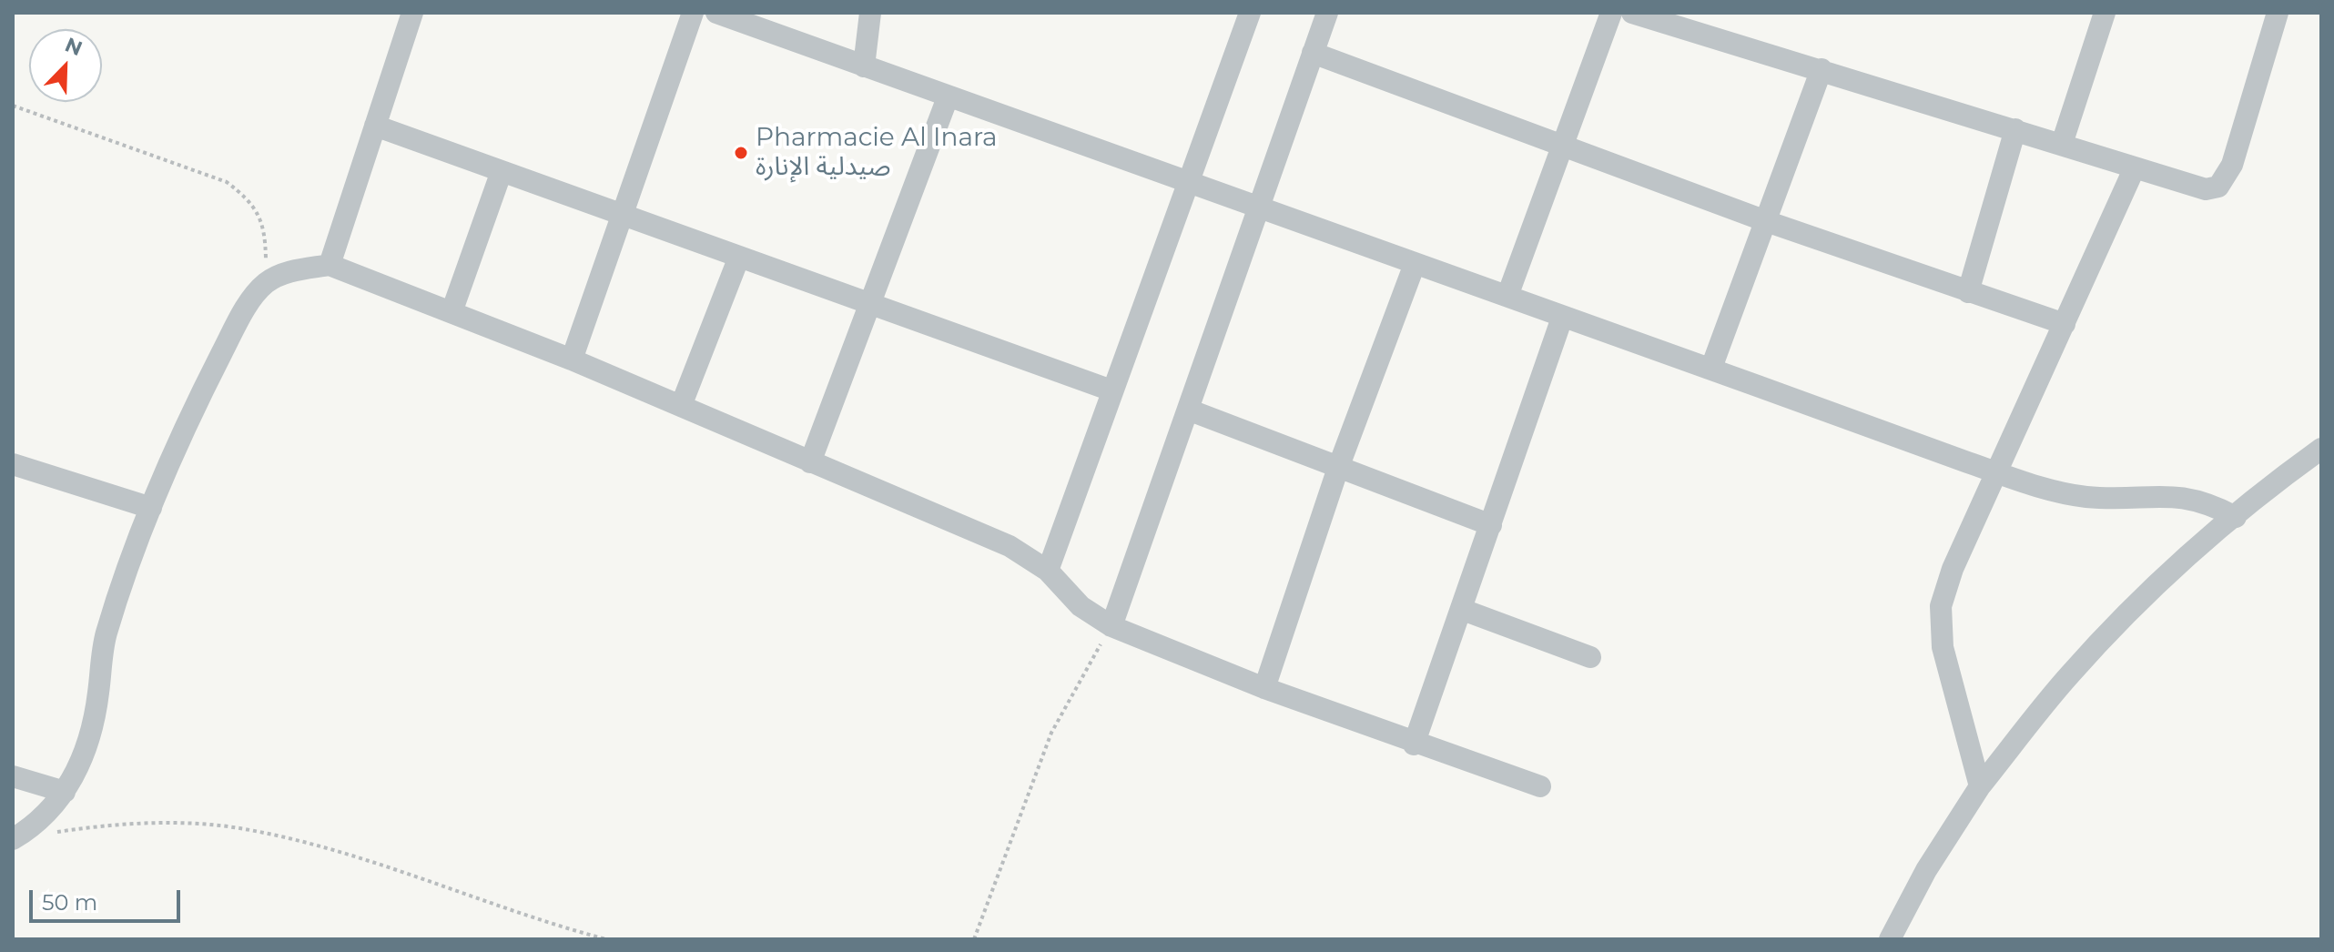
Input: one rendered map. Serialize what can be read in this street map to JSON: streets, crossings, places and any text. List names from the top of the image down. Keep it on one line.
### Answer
{"places":["Pharmacie Al Inara صيدلية الإنارة"],"scale_bar":"50 m","north":"top right"}
